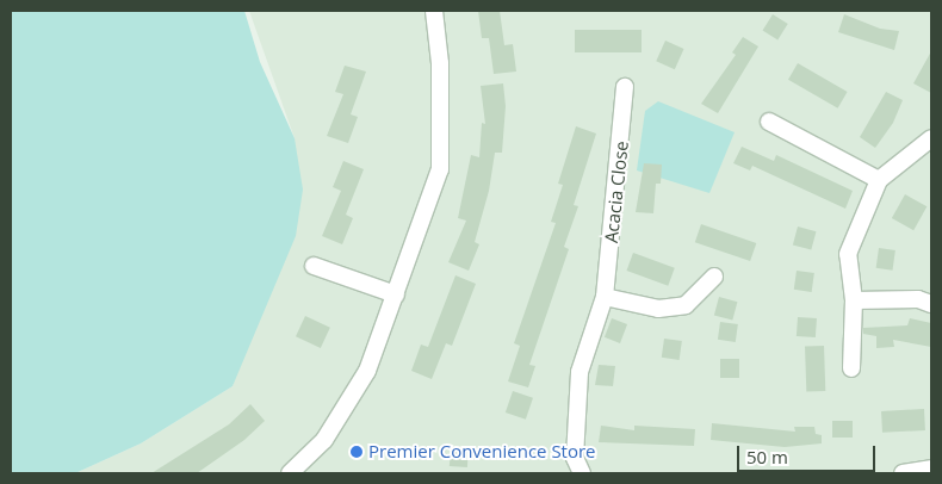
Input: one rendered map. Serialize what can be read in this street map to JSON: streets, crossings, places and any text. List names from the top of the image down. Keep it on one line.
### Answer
{"streets":{"street":["Acacia Close"]},"places":["Premier Convenience Store"],"scale_bar":"50 m"}
